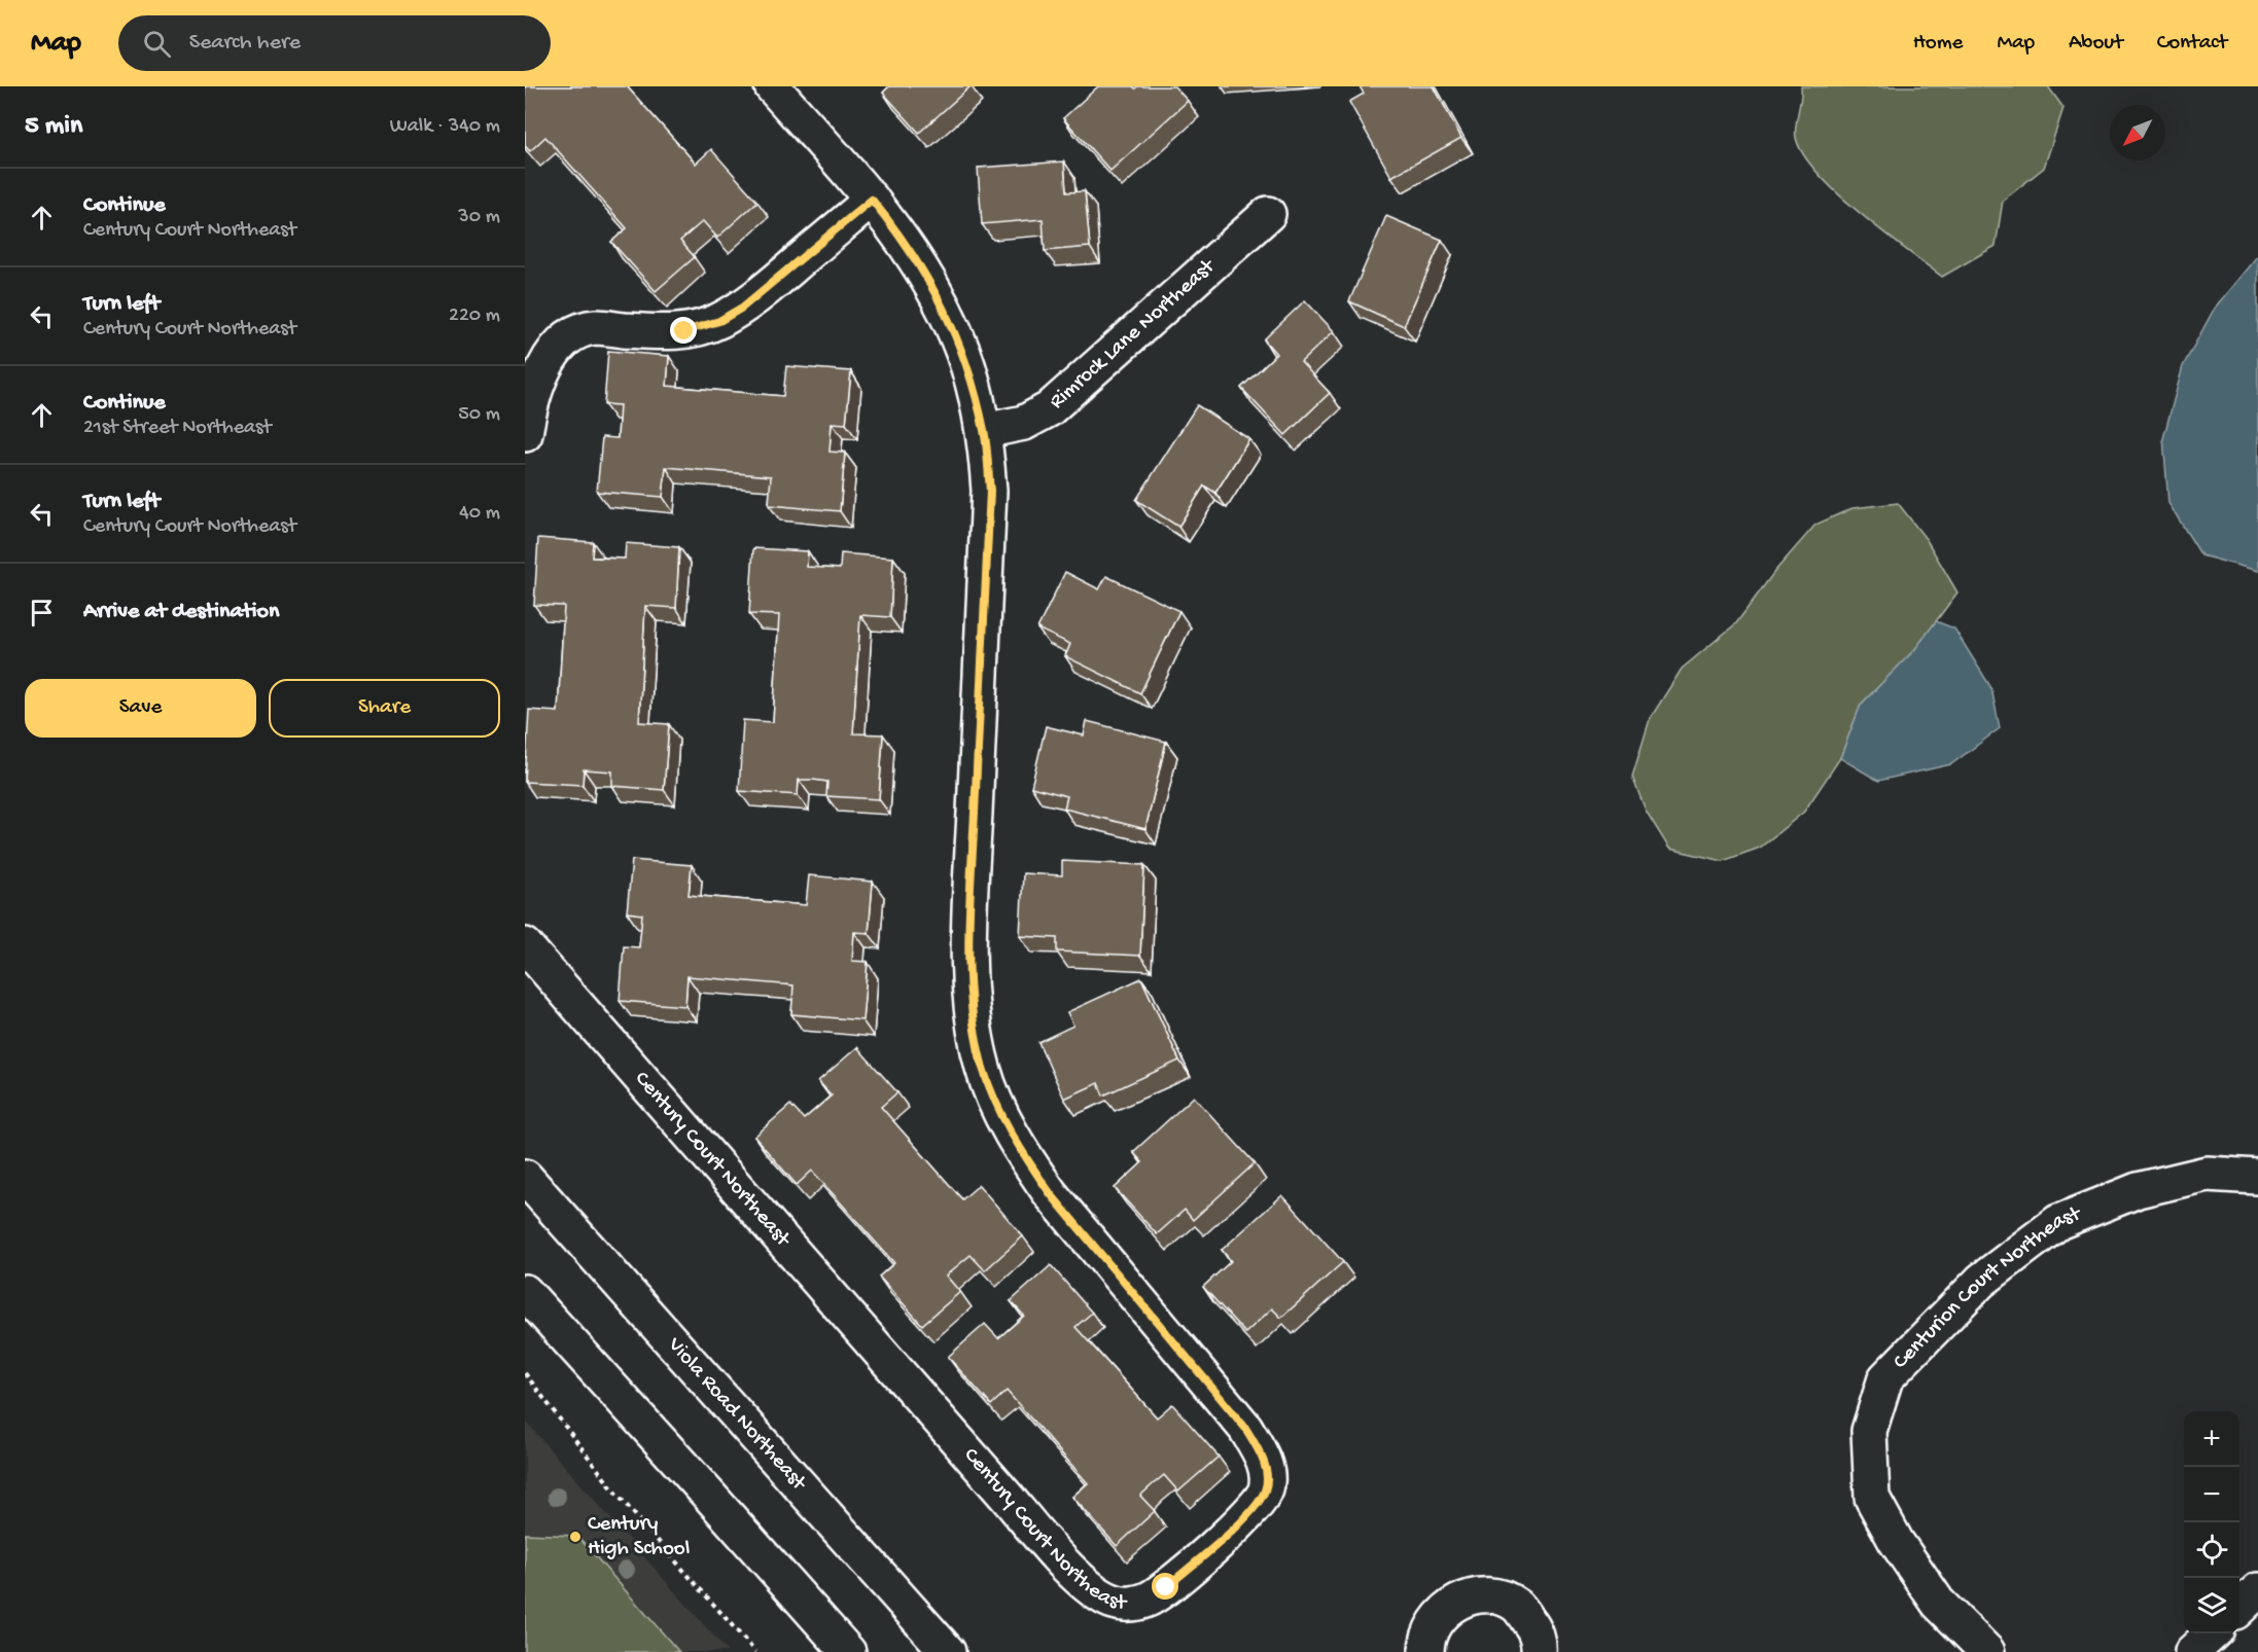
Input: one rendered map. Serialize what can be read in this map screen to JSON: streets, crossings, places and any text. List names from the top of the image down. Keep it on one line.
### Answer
{"streets":{"street":["Rimrock Lane Northeast","Century Court Northeast","Centurion Court Northeast","Viola Road Northeast"]},"crossings":[["Rimrock Lane Northeast","Century Court Northeast"]],"places":["Century High School"],"north":"bottom left","page":{"header":"Map","search":"Search here","nav":["Home","Map","About","Contact"],"heading":["5 min","Walk · 340 m"],"list":[["Continue","Century Court Northeast","30 m"],["Turn left","Century Court Northeast","220 m"],["Continue","21st Street Northeast","50 m"],["Turn left","Century Court Northeast","40 m"],"Arrive at destination"],"buttons":["Save","Share"],"map_buttons":["+","−"]}}
